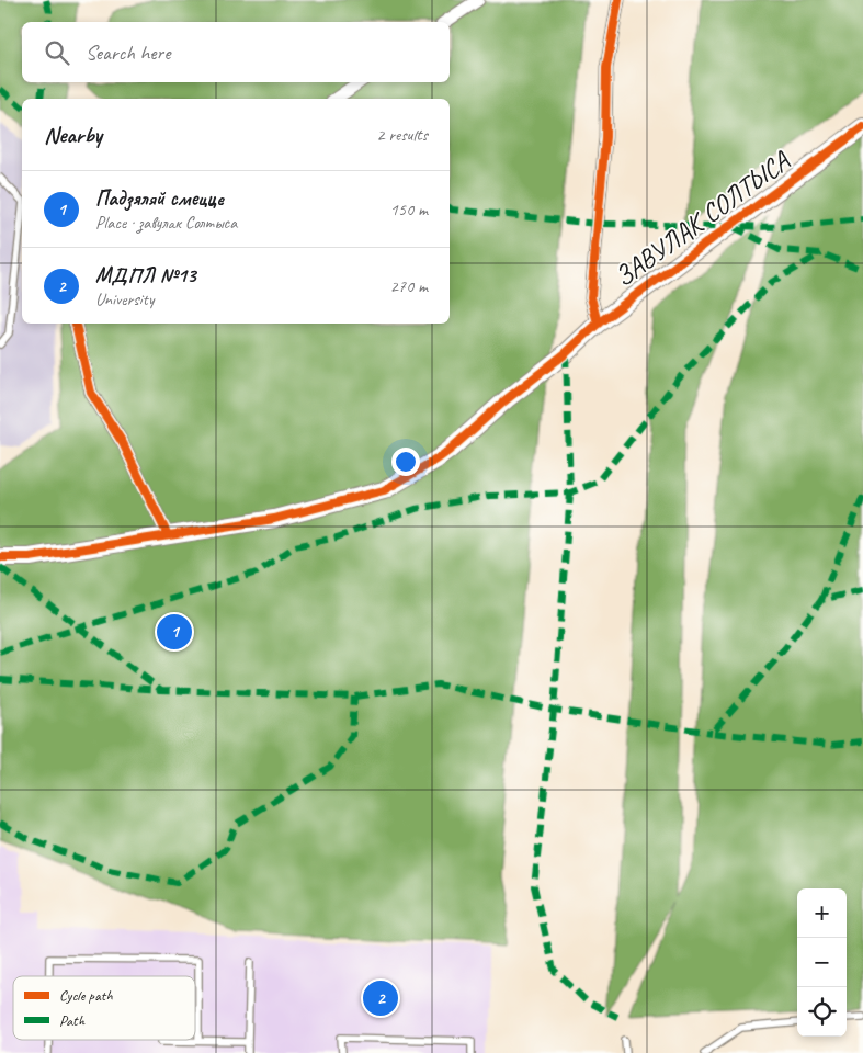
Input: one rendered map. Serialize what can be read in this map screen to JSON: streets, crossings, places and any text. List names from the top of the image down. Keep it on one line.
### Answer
{"streets":{"street":["ЗАВУЛАК СОЛТЫСА"]},"legend":["Cycle path","Path"],"page":{"search":"Search here","heading":["Nearby","2 results"],"list":[{"mark":"1","name":"Падзяляй смецце","note":"Place · завулак Солтыса","value":"150 m"},{"mark":"2","name":"МДПЛ №13","note":"University","value":"270 m"}],"pins":["1","2"],"map_buttons":["+","−"]}}
